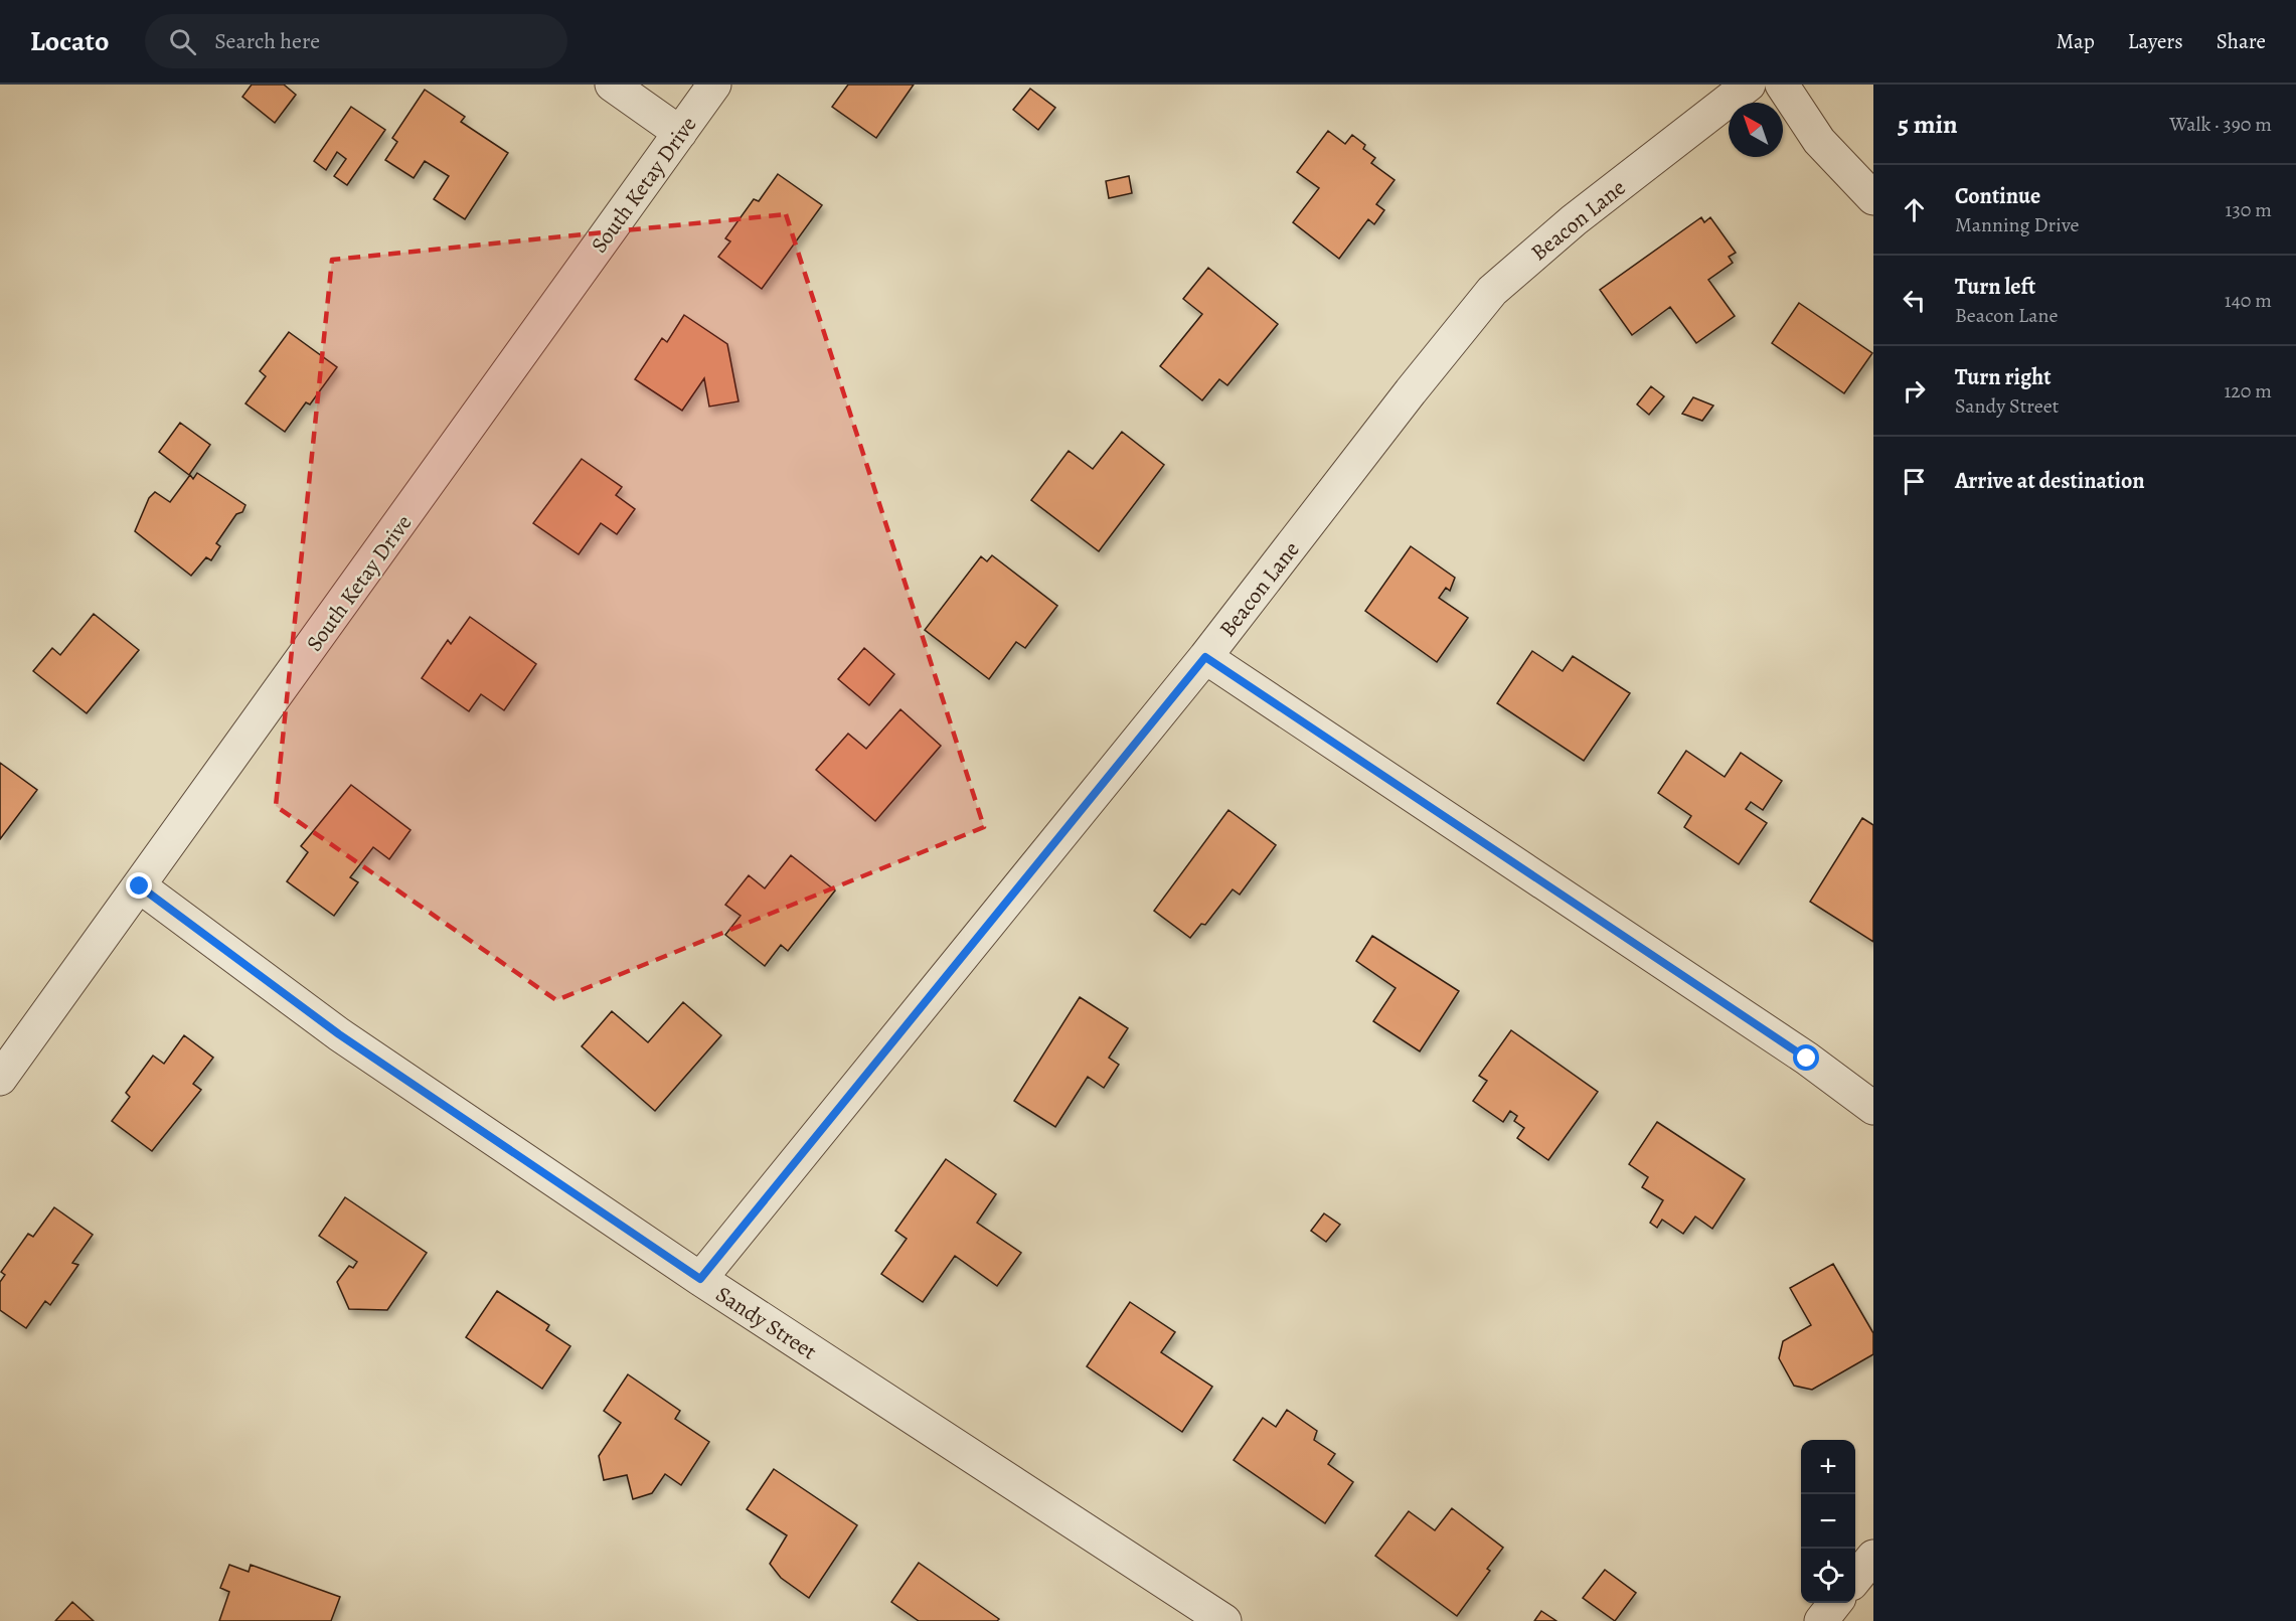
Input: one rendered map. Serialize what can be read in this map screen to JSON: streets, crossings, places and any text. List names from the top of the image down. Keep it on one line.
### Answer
{"streets":{"street":["South Ketay Drive","Beacon Lane","Sandy Street"]},"crossings":[["South Ketay Drive","Sandy Street"],["Beacon Lane","Sandy Street"]],"north":"top left","page":{"header":"Locato","search":"Search here","nav":["Map","Layers","Share"],"heading":["5 min","Walk · 390 m"],"list":[["Continue","Manning Drive","130 m"],["Turn left","Beacon Lane","140 m"],["Turn right","Sandy Street","120 m"],"Arrive at destination"],"map_buttons":["+","−"]}}
